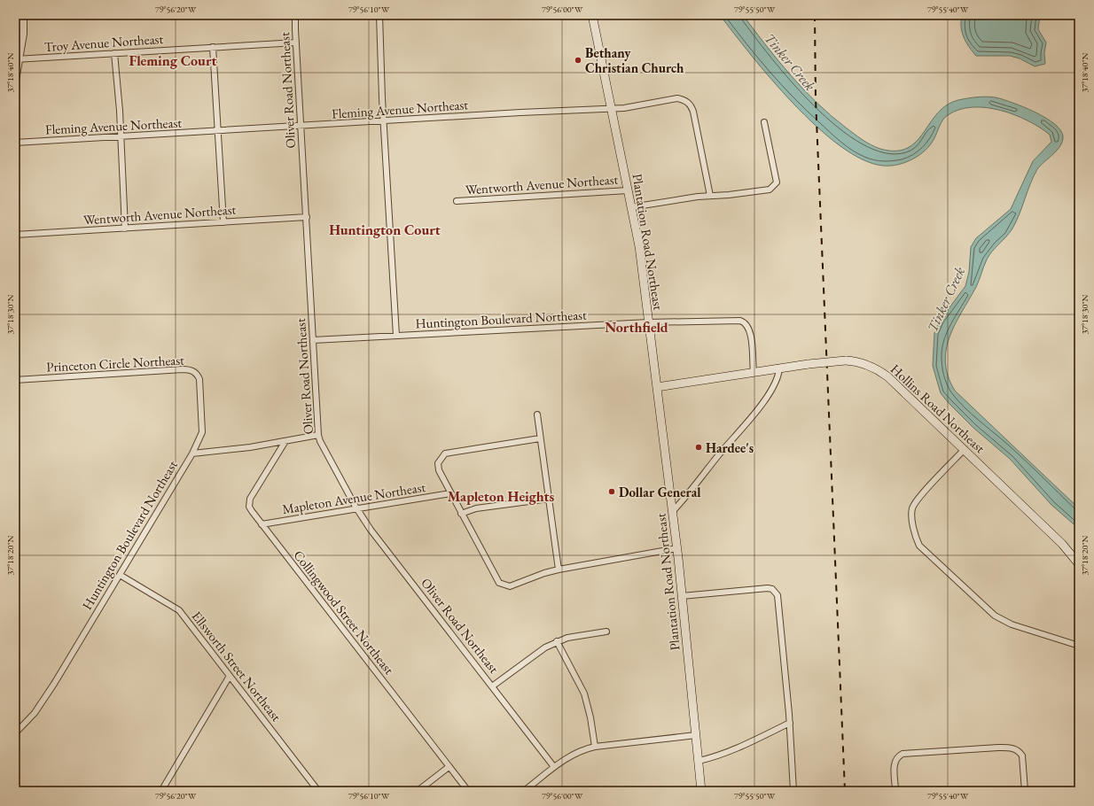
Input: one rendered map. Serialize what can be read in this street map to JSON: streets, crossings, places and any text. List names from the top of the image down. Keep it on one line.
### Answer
{"streets":{"main road":["Plantation Road Northeast","Hollins Road Northeast"],"street":["Troy Avenue Northeast","Oliver Road Northeast","Fleming Avenue Northeast","Wentworth Avenue Northeast","Huntington Boulevard Northeast","Princeton Circle Northeast","Mapleton Avenue Northeast","Collingwood Street Northeast","Ellsworth Street Northeast"]},"crossings":[["Troy Avenue Northeast","Oliver Road Northeast"],["Oliver Road Northeast","Fleming Avenue Northeast"],["Oliver Road Northeast","Wentworth Avenue Northeast"],["Oliver Road Northeast","Huntington Boulevard Northeast"],["Oliver Road Northeast","Mapleton Avenue Northeast"],["Fleming Avenue Northeast","Plantation Road Northeast"],["Wentworth Avenue Northeast","Plantation Road Northeast"],["Plantation Road Northeast","Huntington Boulevard Northeast"],["Plantation Road Northeast","Hollins Road Northeast"],["Huntington Boulevard Northeast","Princeton Circle Northeast"],["Huntington Boulevard Northeast","Hollins Road Northeast"],["Huntington Boulevard Northeast","Collingwood Street Northeast"],["Huntington Boulevard Northeast","Ellsworth Street Northeast"],["Mapleton Avenue Northeast","Collingwood Street Northeast"]],"districts":["Fleming Court","Huntington Court","Northfield","Mapleton Heights"],"water":["Tinker Creek"],"places":["Bethany Christian Church","Hardee's","Dollar General"],"coordinates":["79°56'20\"W","79°56'10\"W","79°56'00\"W","79°55'50\"W","79°55'40\"W","37°18'40\"N","37°18'30\"N","37°18'20\"N"]}
